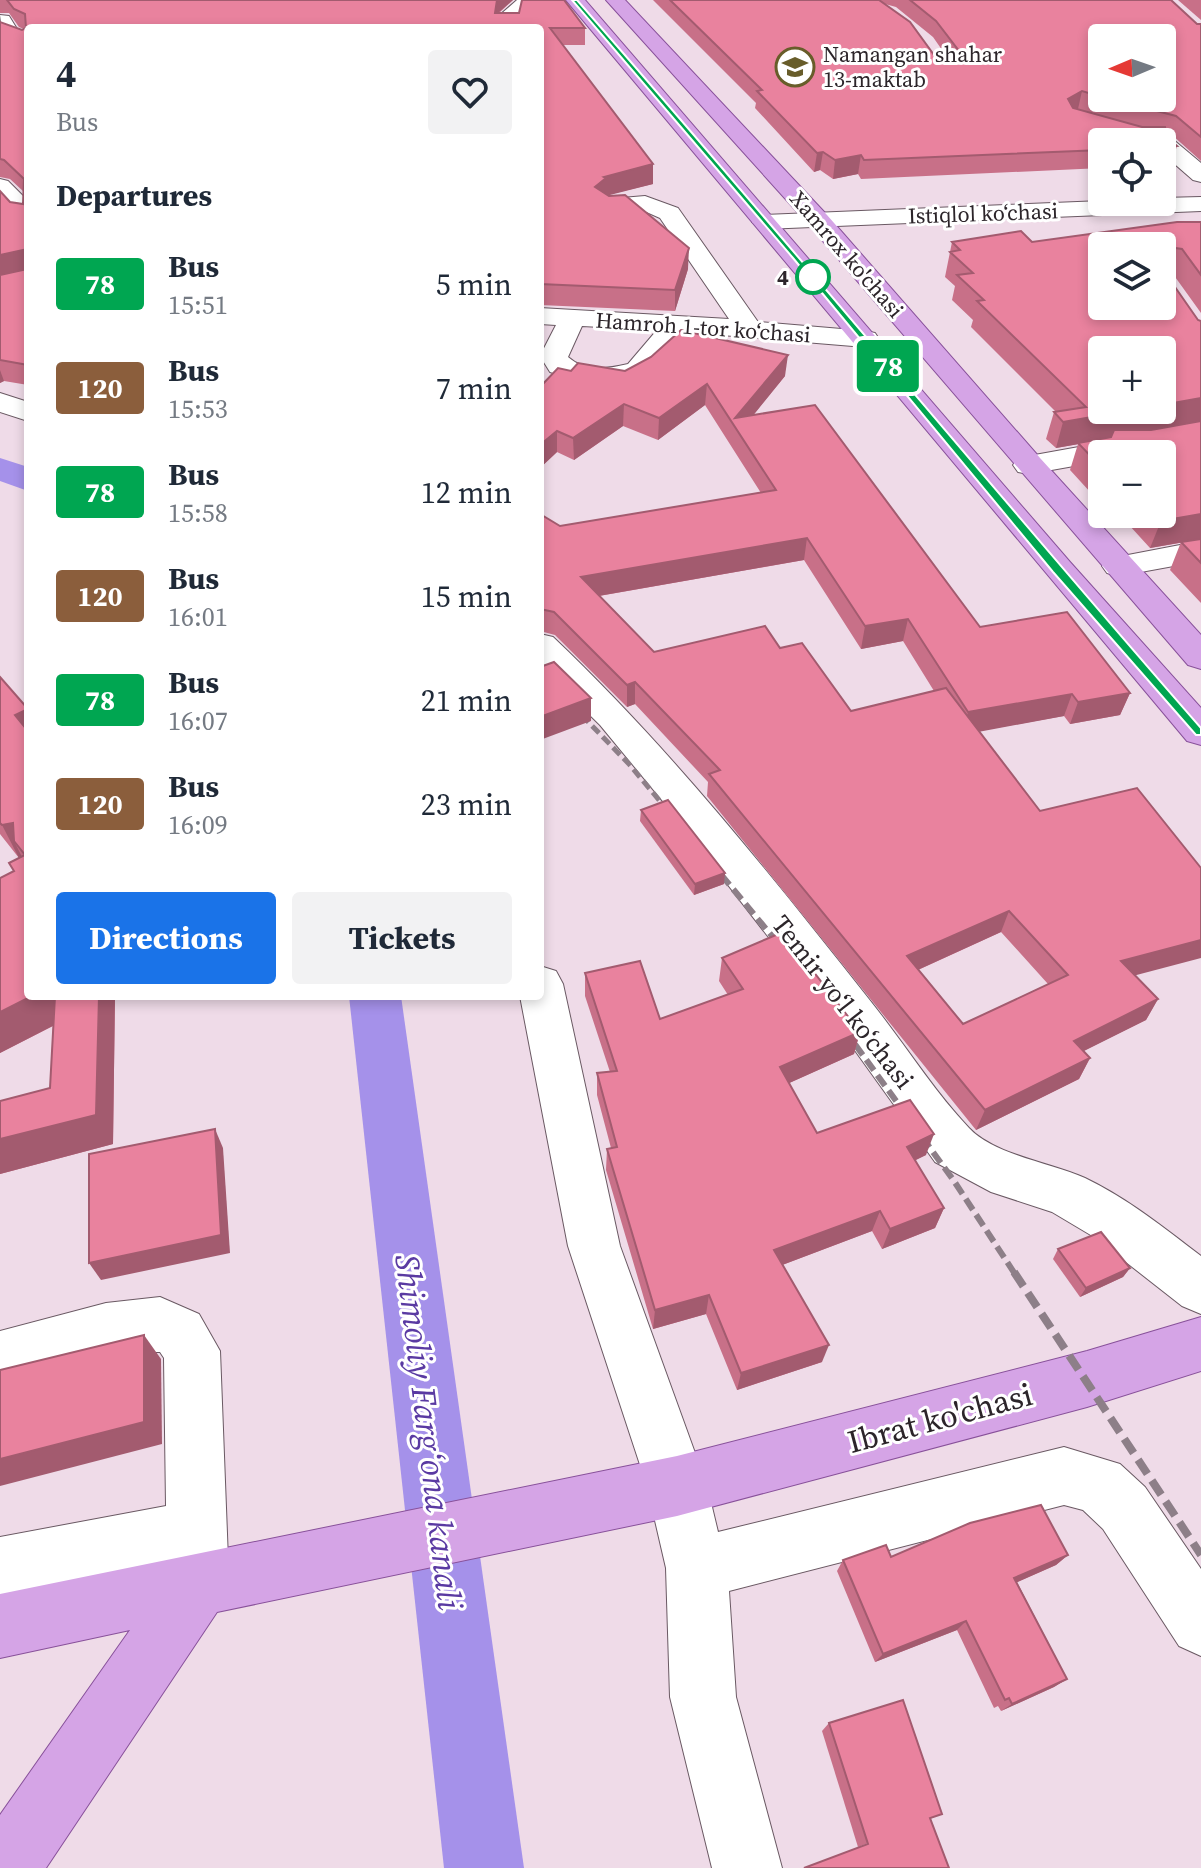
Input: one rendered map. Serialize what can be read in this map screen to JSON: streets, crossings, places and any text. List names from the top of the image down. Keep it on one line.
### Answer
{"streets":{"main road":["Xamrox ko'chasi","Ibrat ko'chasi"],"street":["Istiqlol koʻchasi","Hamroh 1-tor koʻchasi","Temir yoʻl koʻchasi"]},"crossings":[["Istiqlol koʻchasi","Xamrox ko'chasi"]],"water":["Shimoliy Fargʻona kanali"],"places":{"school or university":["Namangan shahar 13-maktab"],"other":["4"]},"lines":["bus line 78"],"north":"left","page":{"on_map":"78","map_buttons":["+","−"],"heading":[["4","Bus"],"Departures"],"list":[{"mark":"78","name":"Bus","note":"15:51","value":"5 min"},{"mark":"120","name":"Bus","note":"15:53","value":"7 min"},{"mark":"78","name":"Bus","note":"15:58","value":"12 min"},{"mark":"120","name":"Bus","note":"16:01","value":"15 min"},{"mark":"78","name":"Bus","note":"16:07","value":"21 min"},{"mark":"120","name":"Bus","note":"16:09","value":"23 min"}],"buttons":["Directions","Tickets"]}}
